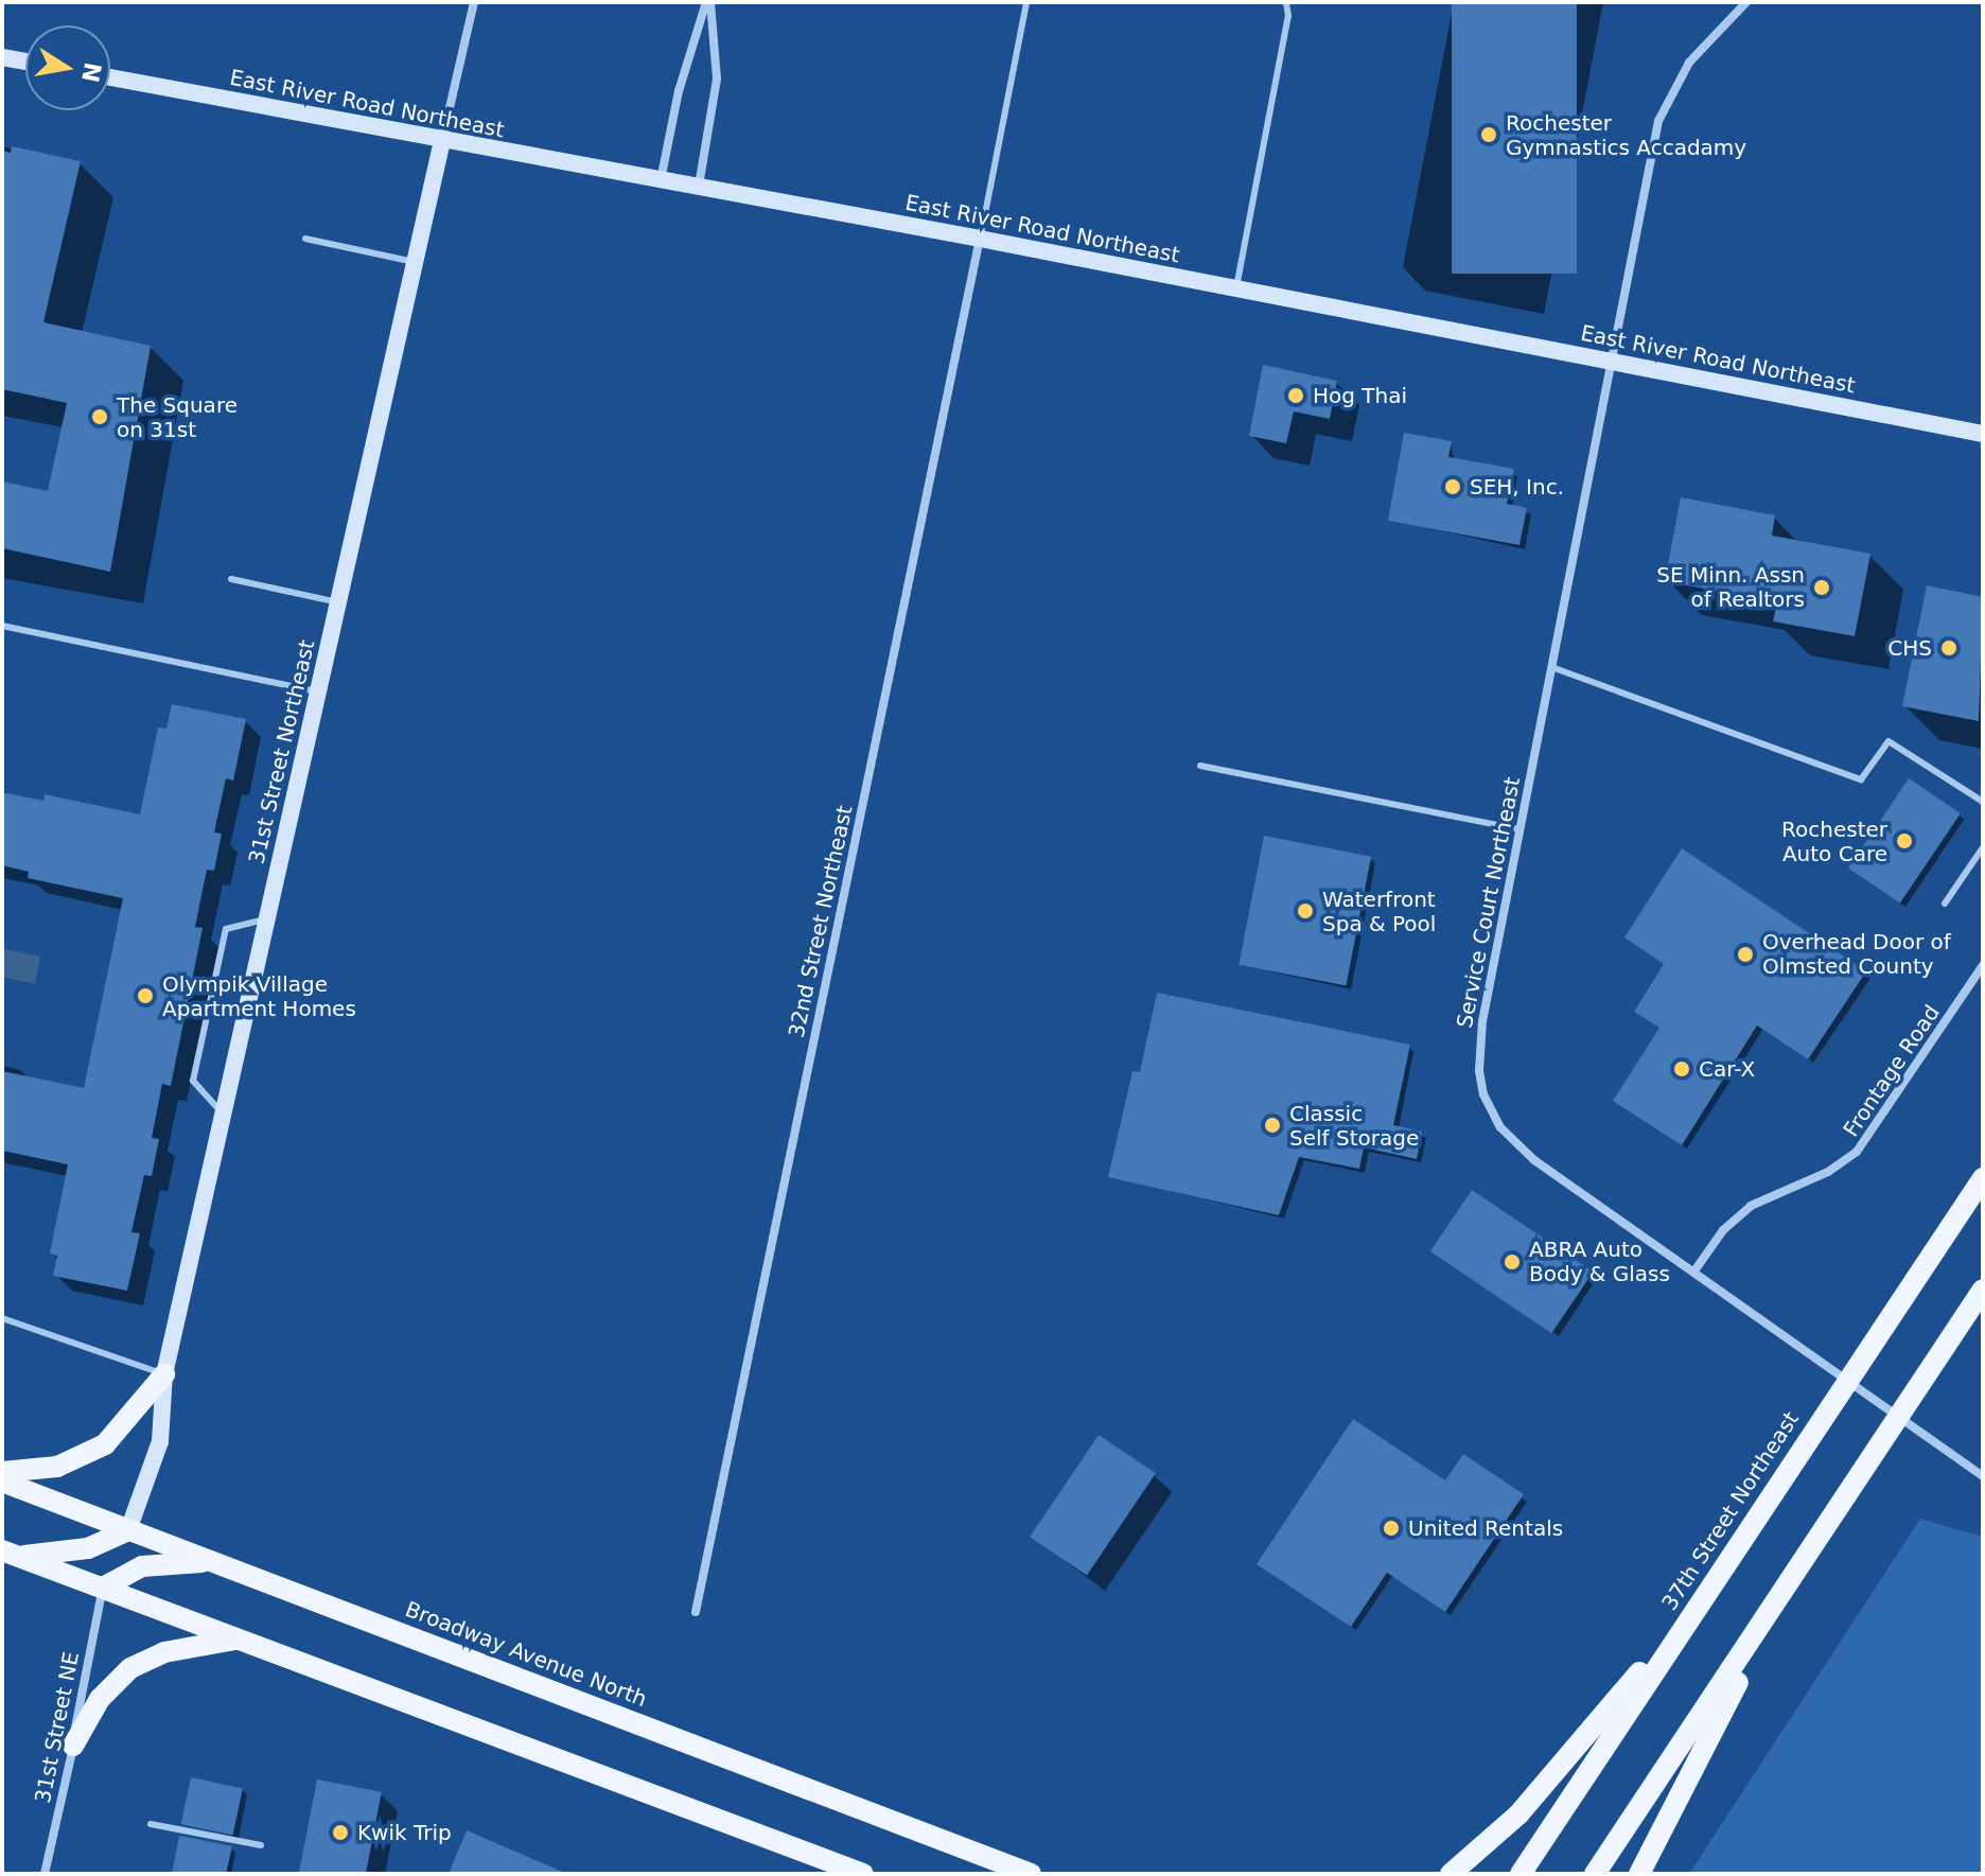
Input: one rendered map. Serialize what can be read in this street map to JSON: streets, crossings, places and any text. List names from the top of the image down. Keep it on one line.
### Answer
{"streets":{"main road":["37th Street Northeast","Broadway Avenue North"],"street":["East River Road Northeast","31st Street Northeast","Service Court Northeast","32nd Street Northeast","Frontage Road","31st Street NE"]},"crossings":[["East River Road Northeast","31st Street Northeast"],["East River Road Northeast","Service Court Northeast"],["East River Road Northeast","32nd Street Northeast"],["31st Street Northeast","Broadway Avenue North"],["Service Court Northeast","Frontage Road"],["Service Court Northeast","37th Street Northeast"]],"places":["Rochester Gymnastics Accadamy","Hog Thai","The Square on 31st","SEH, Inc.","SE Minn. Assn of Realtors","CHS","Rochester Auto Care","Waterfront Spa & Pool","Overhead Door of Olmsted County","Olympik Village Apartment Homes","Car-X","Classic Self Storage","ABRA Auto Body & Glass","United Rentals","Kwik Trip"],"north":"right"}
